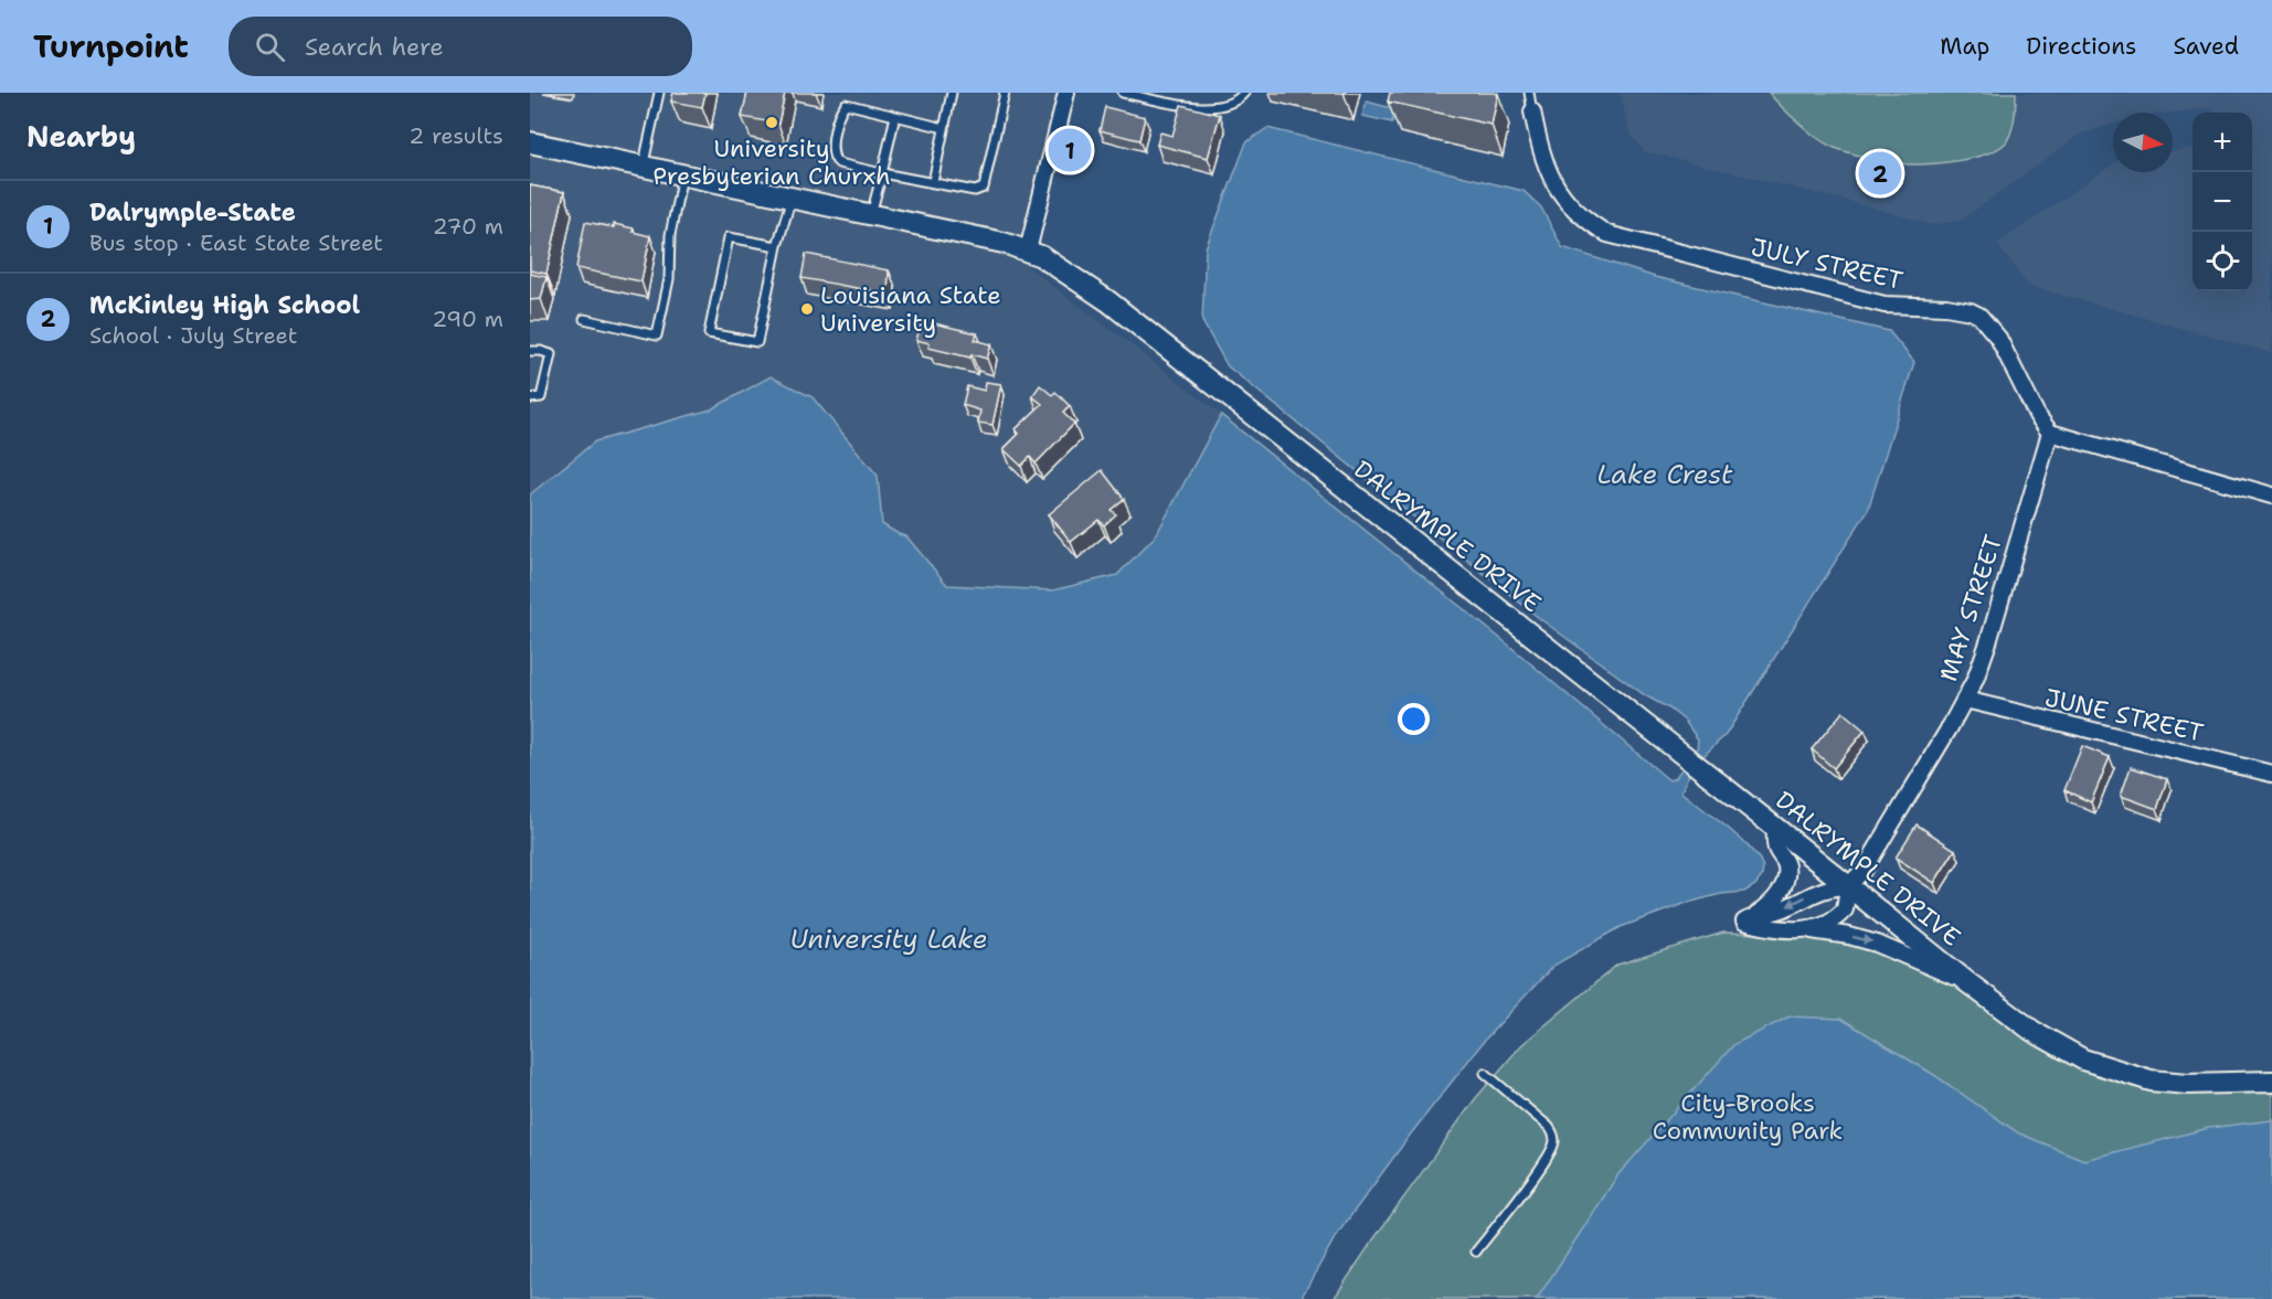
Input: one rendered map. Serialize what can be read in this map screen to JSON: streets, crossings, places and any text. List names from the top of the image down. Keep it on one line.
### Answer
{"streets":{"street":["JULY STREET","DALRYMPLE DRIVE","MAY STREET","JUNE STREET"]},"crossings":[["JULY STREET","MAY STREET"],["DALRYMPLE DRIVE","MAY STREET"],["MAY STREET","JUNE STREET"]],"water":["Lake Crest","University Lake"],"parks":["City-Brooks Community Park"],"places":["University Presbyterian Churxh","Louisiana State University"],"north":"right","page":{"header":"Turnpoint","search":"Search here","nav":["Map","Directions","Saved"],"heading":["Nearby","2 results"],"map_buttons":["+","−"],"pins":["1","2"],"list":[{"mark":"1","name":"Dalrymple-State","note":"Bus stop · East State Street","value":"270 m"},{"mark":"2","name":"McKinley High School","note":"School · July Street","value":"290 m"}]}}
